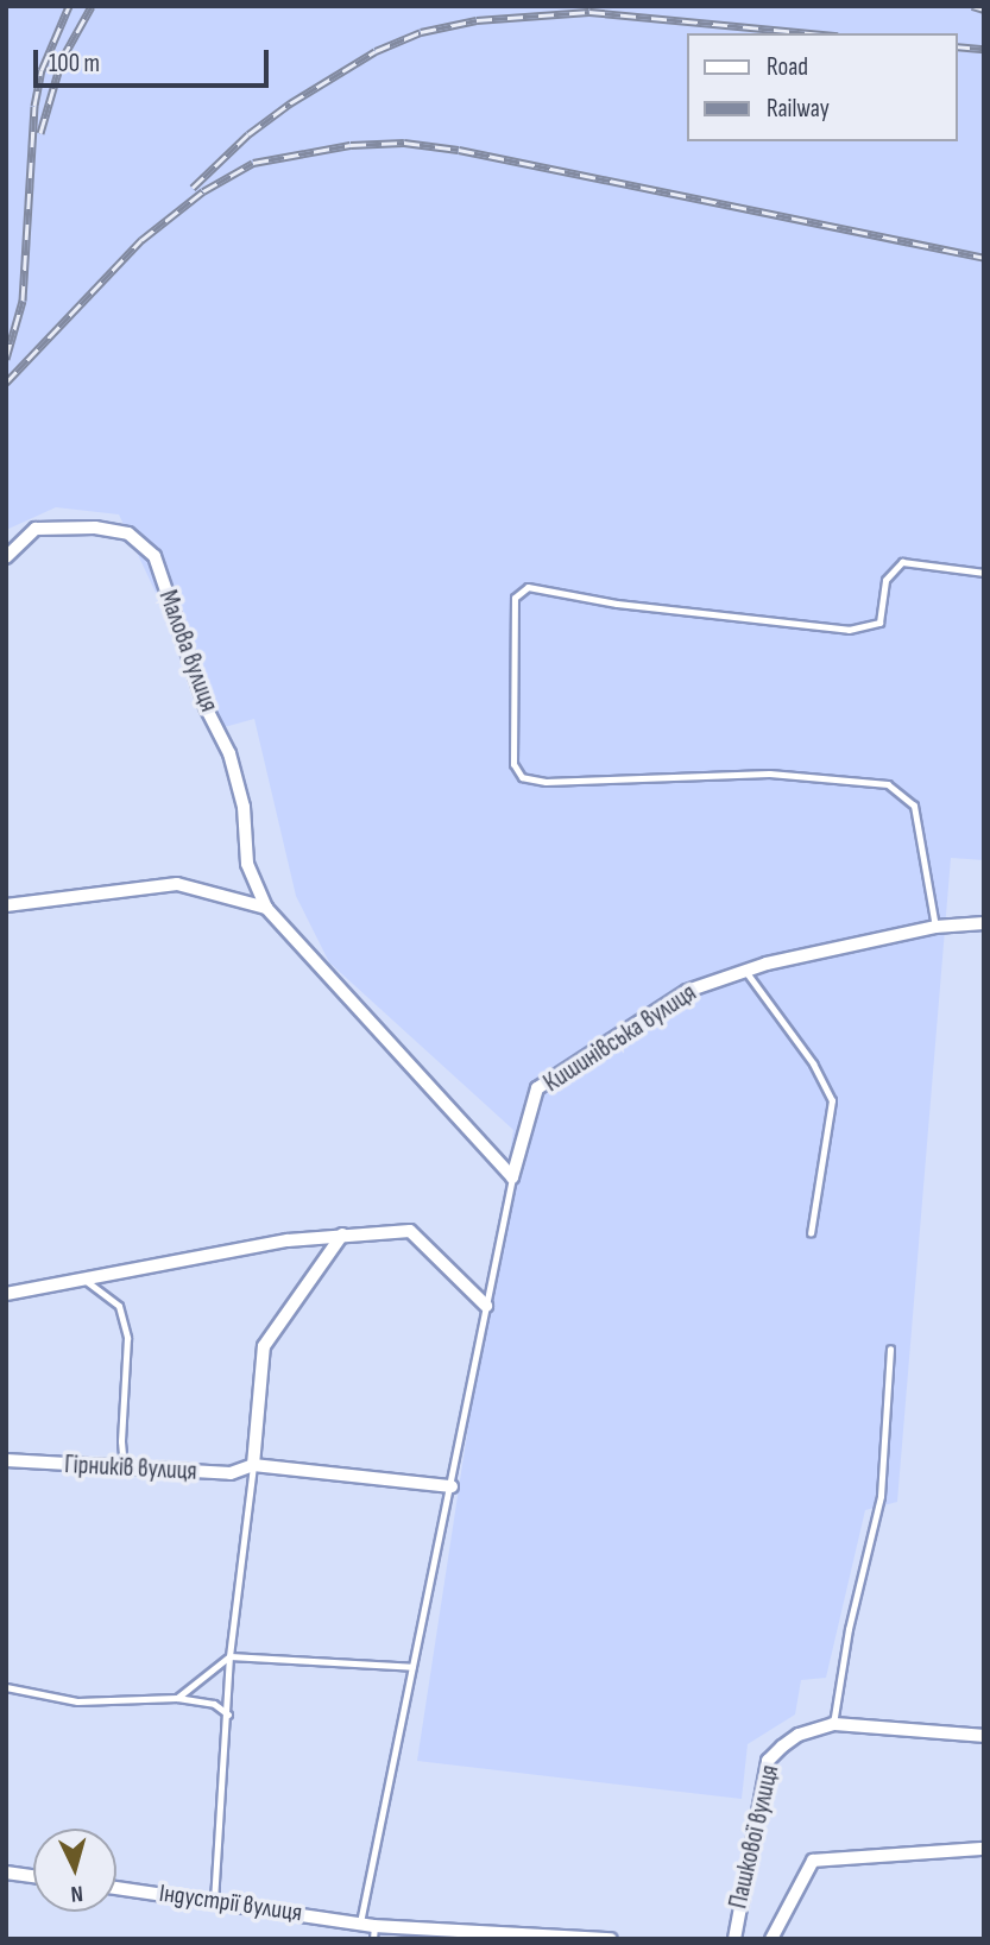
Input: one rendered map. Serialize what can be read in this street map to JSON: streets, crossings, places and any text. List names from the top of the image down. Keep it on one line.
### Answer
{"streets":{"street":["Малова вулиця","Кишинівська вулиця","Гірників вулиця","Пашкової вулиця","Індустрії вулиця"]},"crossings":[["Малова вулиця","Кишинівська вулиця"]],"legend":["Road","Railway"],"scale_bar":"100 m","north":"bottom"}
